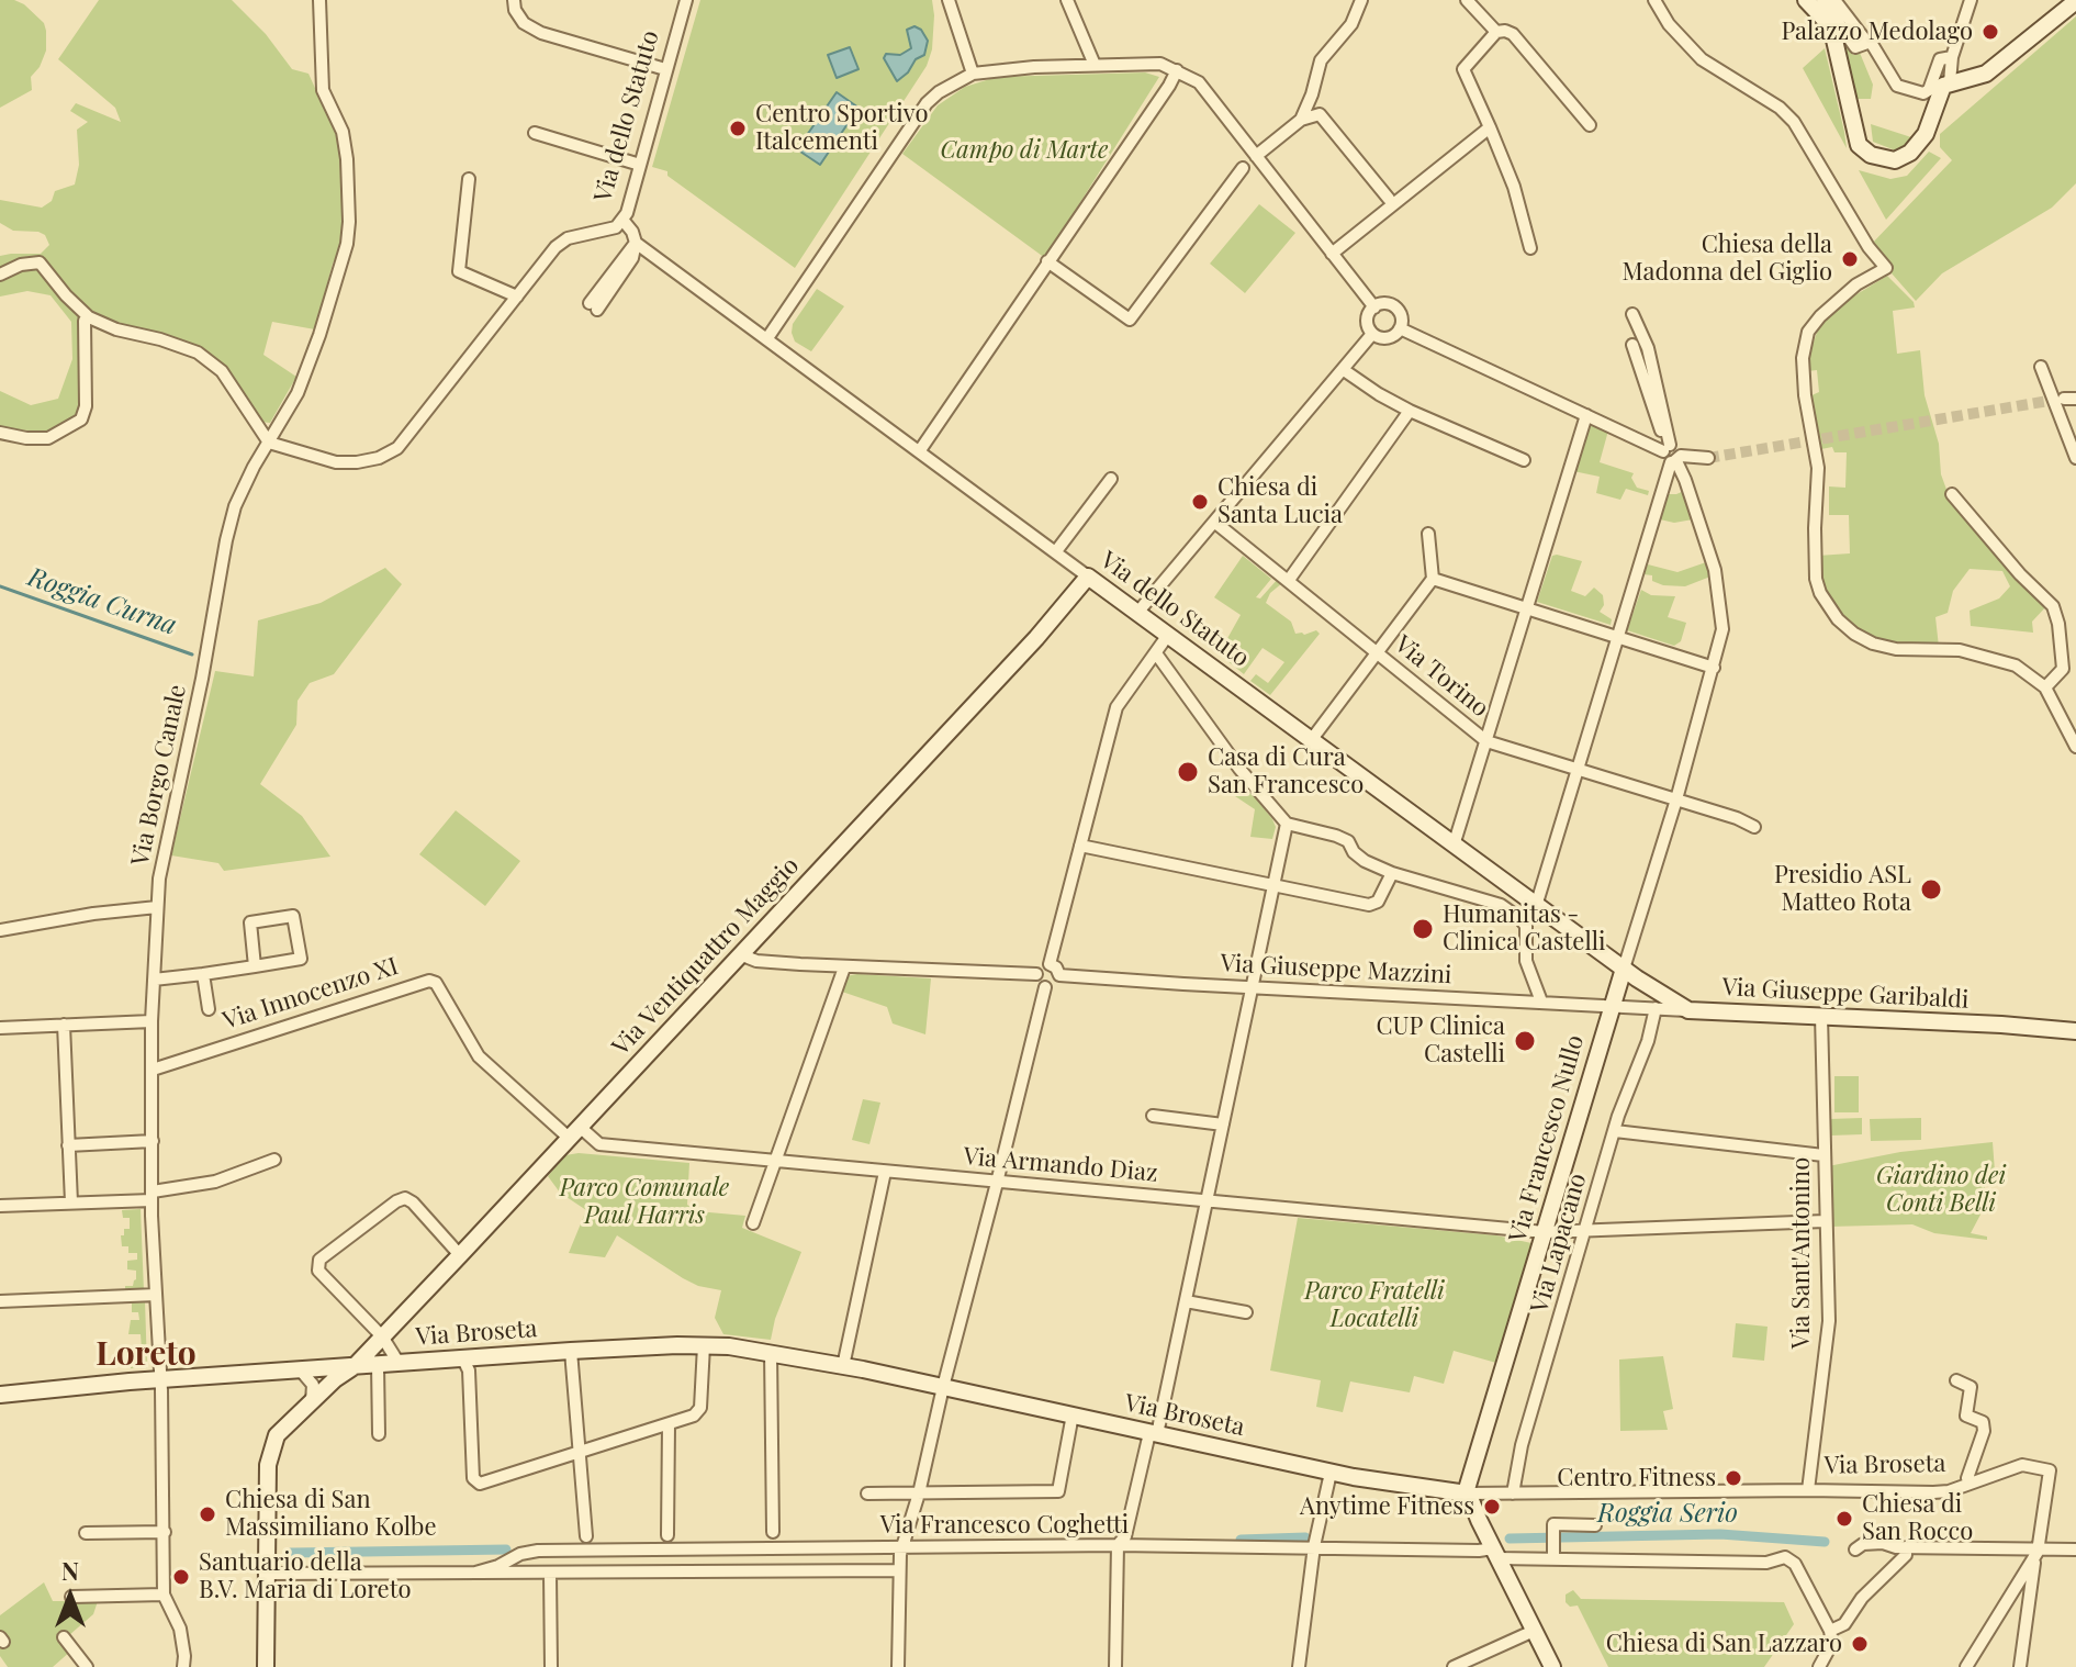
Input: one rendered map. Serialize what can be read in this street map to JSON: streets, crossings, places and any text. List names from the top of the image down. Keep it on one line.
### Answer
{"streets":{"street":["Via dello Statuto","Via Torino","Via Borgo Canale","Via Ventiquattro Maggio","Via Giuseppe Mazzini","Via Innocenzo XI","Via Giuseppe Garibaldi","Via Francesco Nullo","Via Armando Diaz","Via Lapacano","Via Sant'Antonino","Via Broseta","Via Francesco Coghetti"]},"crossings":[["Via dello Statuto","Via Ventiquattro Maggio"],["Via dello Statuto","Via Giuseppe Garibaldi"],["Via dello Statuto","Via Francesco Nullo"],["Via Torino","Via Francesco Nullo"],["Via Borgo Canale","Via Innocenzo XI"],["Via Borgo Canale","Via Broseta"],["Via Ventiquattro Maggio","Via Innocenzo XI"],["Via Ventiquattro Maggio","Via Armando Diaz"],["Via Ventiquattro Maggio","Via Broseta"],["Via Ventiquattro Maggio","Via Francesco Coghetti"],["Via Giuseppe Mazzini","Via Giuseppe Garibaldi"],["Via Giuseppe Mazzini","Via Francesco Nullo"],["Via Innocenzo XI","Via Armando Diaz"],["Via Giuseppe Garibaldi","Via Francesco Nullo"],["Via Giuseppe Garibaldi","Via Lapacano"],["Via Giuseppe Garibaldi","Via Sant'Antonino"],["Via Francesco Nullo","Via Armando Diaz"],["Via Francesco Nullo","Via Broseta"],["Via Armando Diaz","Via Lapacano"],["Via Armando Diaz","Via Sant'Antonino"],["Via Lapacano","Via Broseta"],["Via Sant'Antonino","Via Broseta"]],"districts":["Loreto"],"water":["Roggia Curna","Roggia Serio"],"parks":["Campo di Marte","Giardino dei Conti Belli","Parco Comunale Paul Harris","Parco Fratelli Locatelli"],"places":["Palazzo Medolago","Centro Sportivo Italcementi","Chiesa della Madonna del Giglio","Chiesa di Santa Lucia","Casa di Cura San Francesco","Presidio ASL Matteo Rota","Humanitas - Clinica Castelli","CUP Clinica Castelli","Centro Fitness","Anytime Fitness","Chiesa di San Massimiliano Kolbe","Chiesa di San Rocco","Santuario della B.V. Maria di Loreto","Chiesa di San Lazzaro"],"north":"top"}
